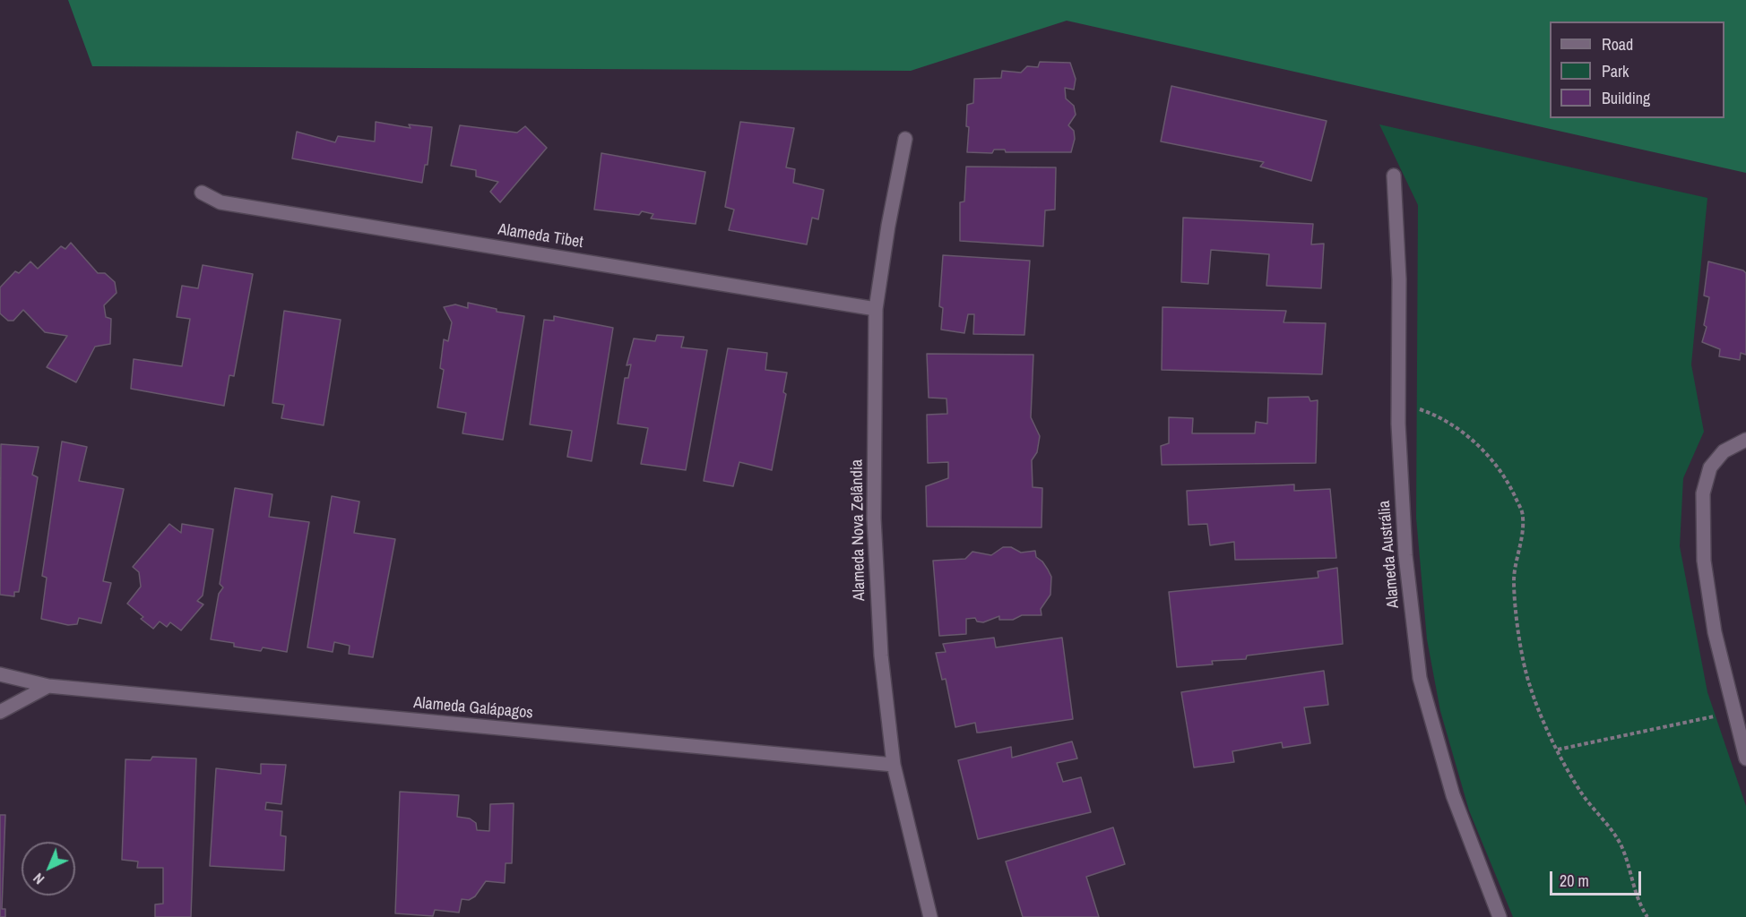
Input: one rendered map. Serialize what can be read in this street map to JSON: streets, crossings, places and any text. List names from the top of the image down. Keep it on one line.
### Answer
{"streets":{"street":["Alameda Tibet","Alameda Nova Zelândia","Alameda Austrália","Alameda Galápagos"]},"crossings":[["Alameda Tibet","Alameda Nova Zelândia"],["Alameda Nova Zelândia","Alameda Galápagos"]],"legend":["Road","Park","Building"],"scale_bar":"20 m","north":"bottom left"}
